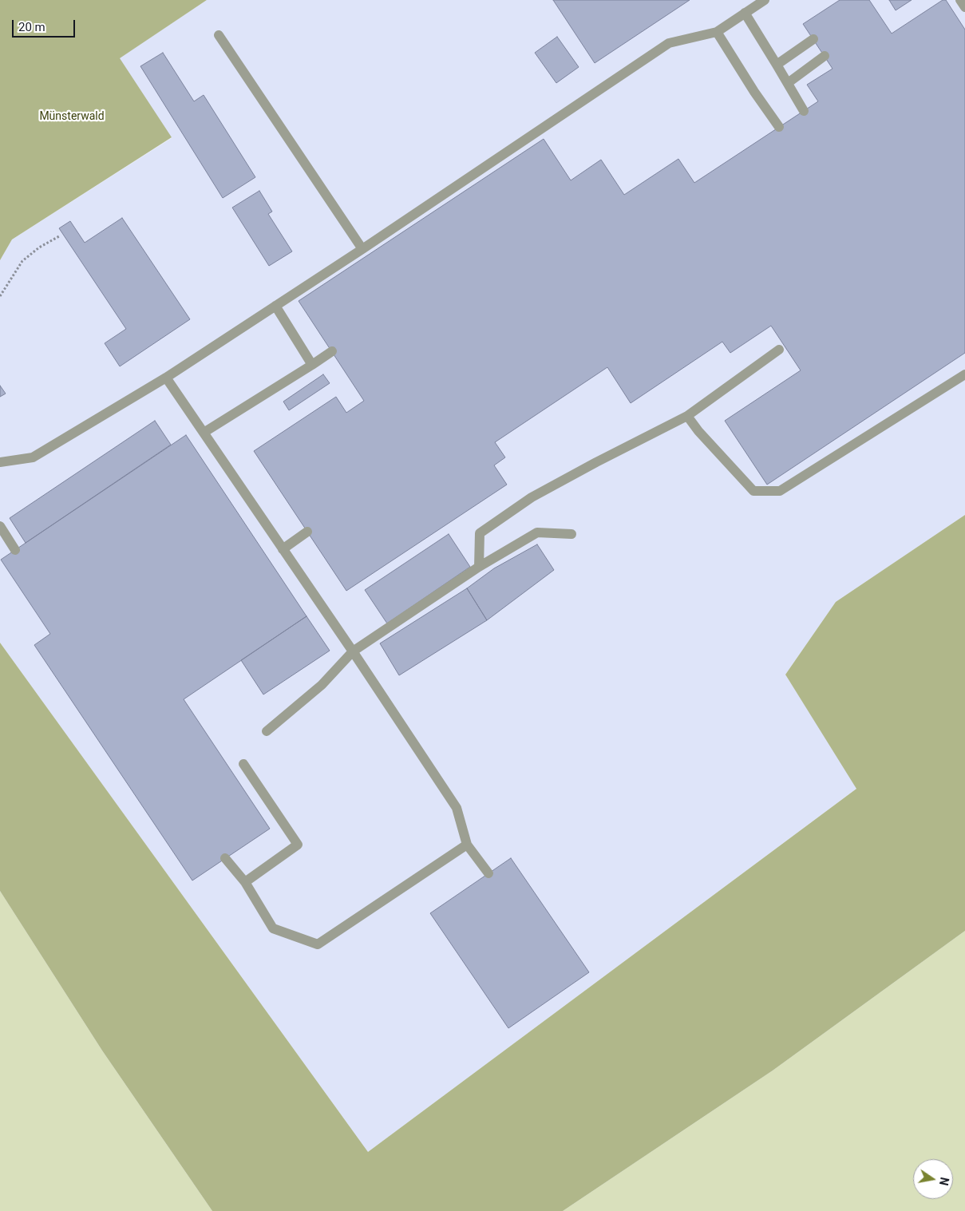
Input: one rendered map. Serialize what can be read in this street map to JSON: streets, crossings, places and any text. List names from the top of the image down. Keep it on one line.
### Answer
{"parks":["Münsterwald"],"scale_bar":"20 m","north":"right"}
